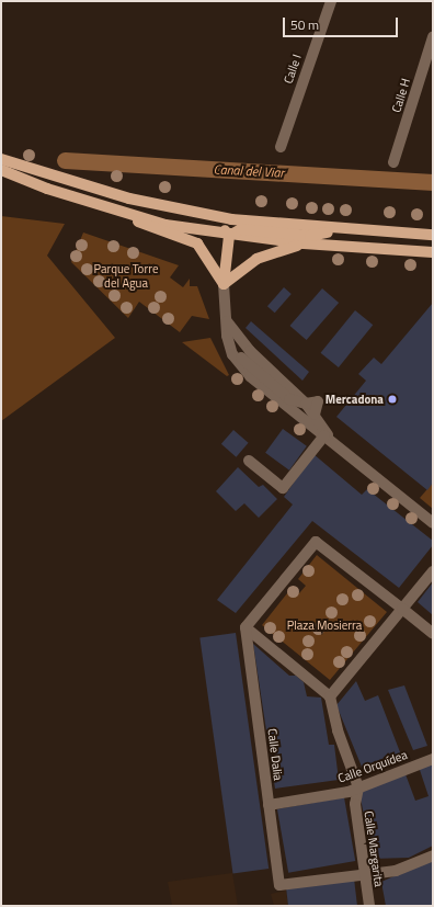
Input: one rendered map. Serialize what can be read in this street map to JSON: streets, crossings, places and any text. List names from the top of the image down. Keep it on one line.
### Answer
{"streets":{"street":["Calle I","Calle H","Calle Dalia","Calle Orquídea","Calle Margarita"]},"crossings":[["Calle Dalia","Calle Orquídea"],["Calle Dalia","Calle Margarita"],["Calle Orquídea","Calle Margarita"]],"water":["Canal del Viar"],"parks":["Parque Torre del Agua","Plaza Mosierra"],"places":["Mercadona"],"scale_bar":"50 m"}
